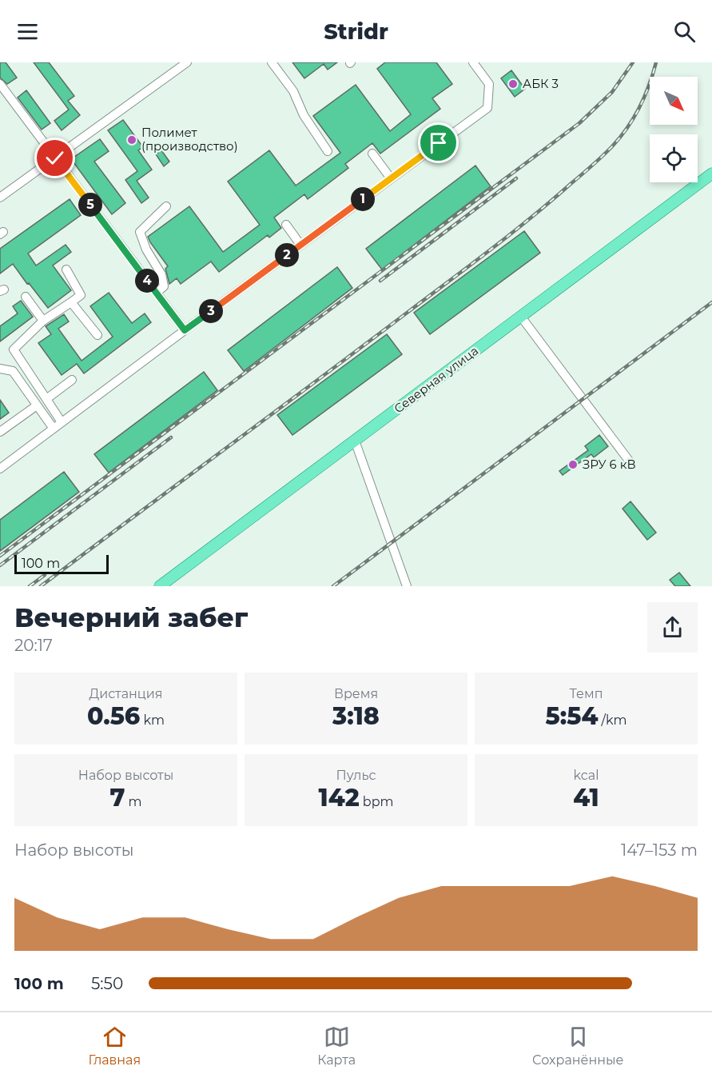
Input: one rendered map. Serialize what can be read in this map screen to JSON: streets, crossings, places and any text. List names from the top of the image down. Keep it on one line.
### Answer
{"streets":{"main road":["Северная улица"]},"places":["АБК 3","Полимет (производство)","ЗРУ 6 кВ"],"scale_bar":"100 m","north":"bottom right","page":{"header":"Stridr","pins":["1","5","2","4","3"],"scale":"100 m","heading":["Вечерний забег","20:17"],"stats":[["Дистанция","0.56 km"],["Время","3:18"],["Темп","5:54 /km"],["Набор высоты","7 m"],["Пульс","142 bpm"],["kcal","41"]],"chart":["Набор высоты","147–153 m"],"list":[{"name":"100 m","note":"5:50"}],"tabs":["Главная","Карта","Сохранённые"]}}
